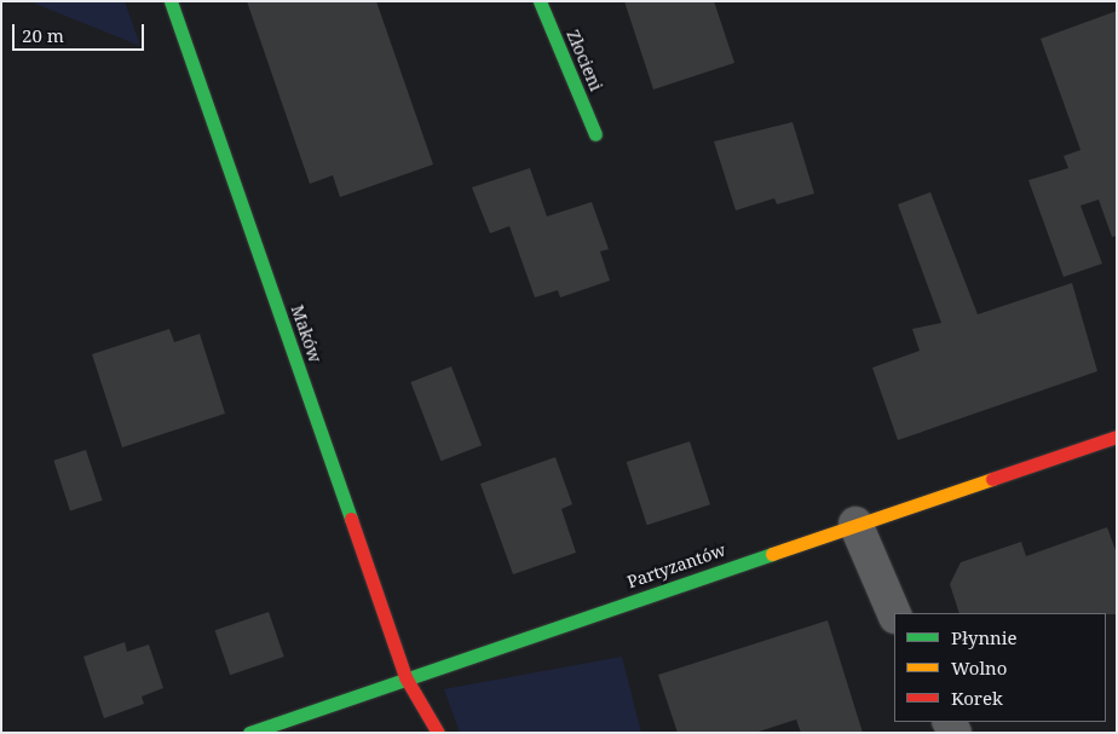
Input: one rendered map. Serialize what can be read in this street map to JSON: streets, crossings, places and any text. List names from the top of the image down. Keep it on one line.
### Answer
{"streets":{"street":["Złocieni","Maków","Partyzantów"]},"crossings":[["Maków","Partyzantów"]],"legend":["Płynnie","Wolno","Korek"],"scale_bar":"20 m"}
